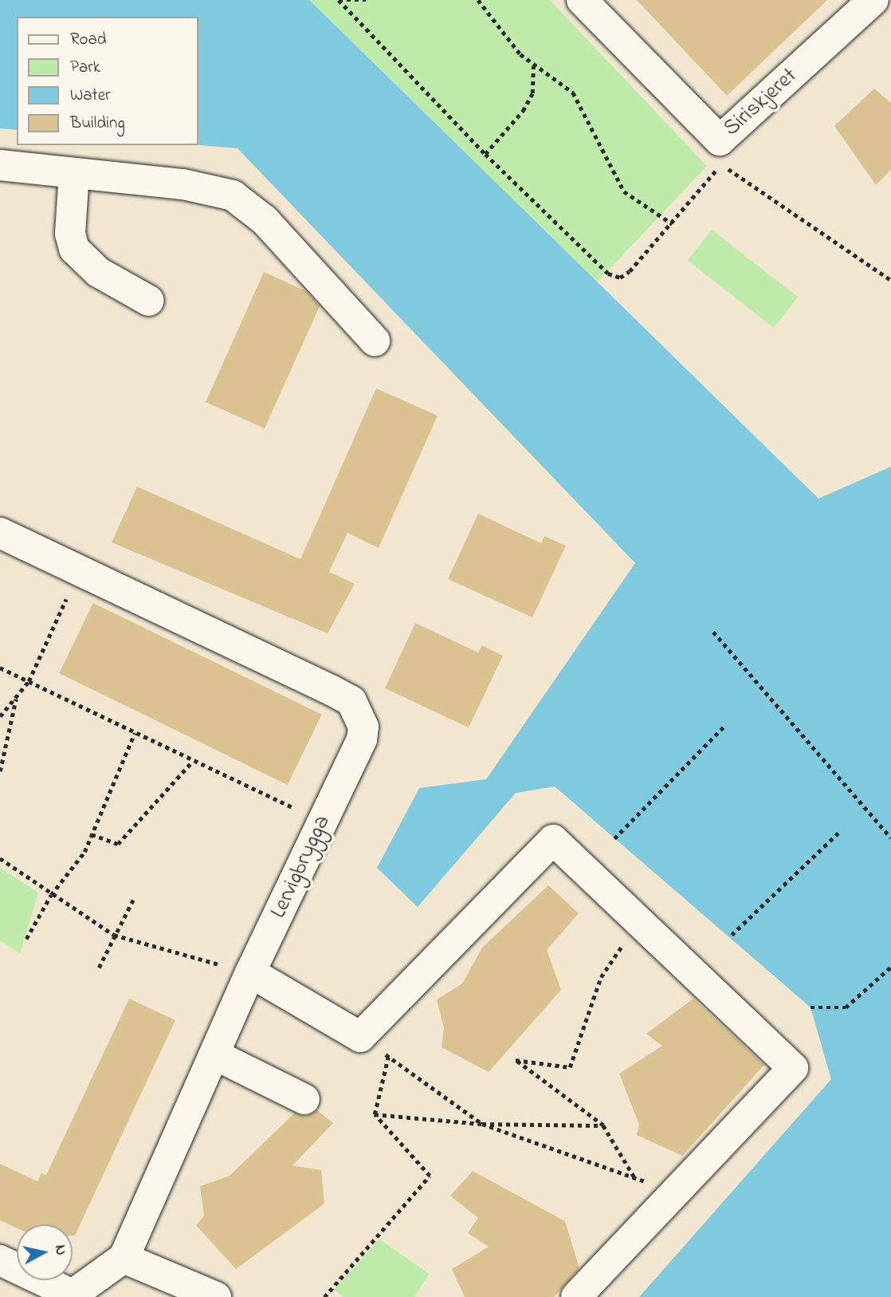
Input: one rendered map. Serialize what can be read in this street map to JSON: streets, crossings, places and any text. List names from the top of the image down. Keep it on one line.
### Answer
{"streets":{"street":["Siriskjeret","Lervigbrygga"]},"legend":["Road","Park","Water","Building"],"north":"right"}
